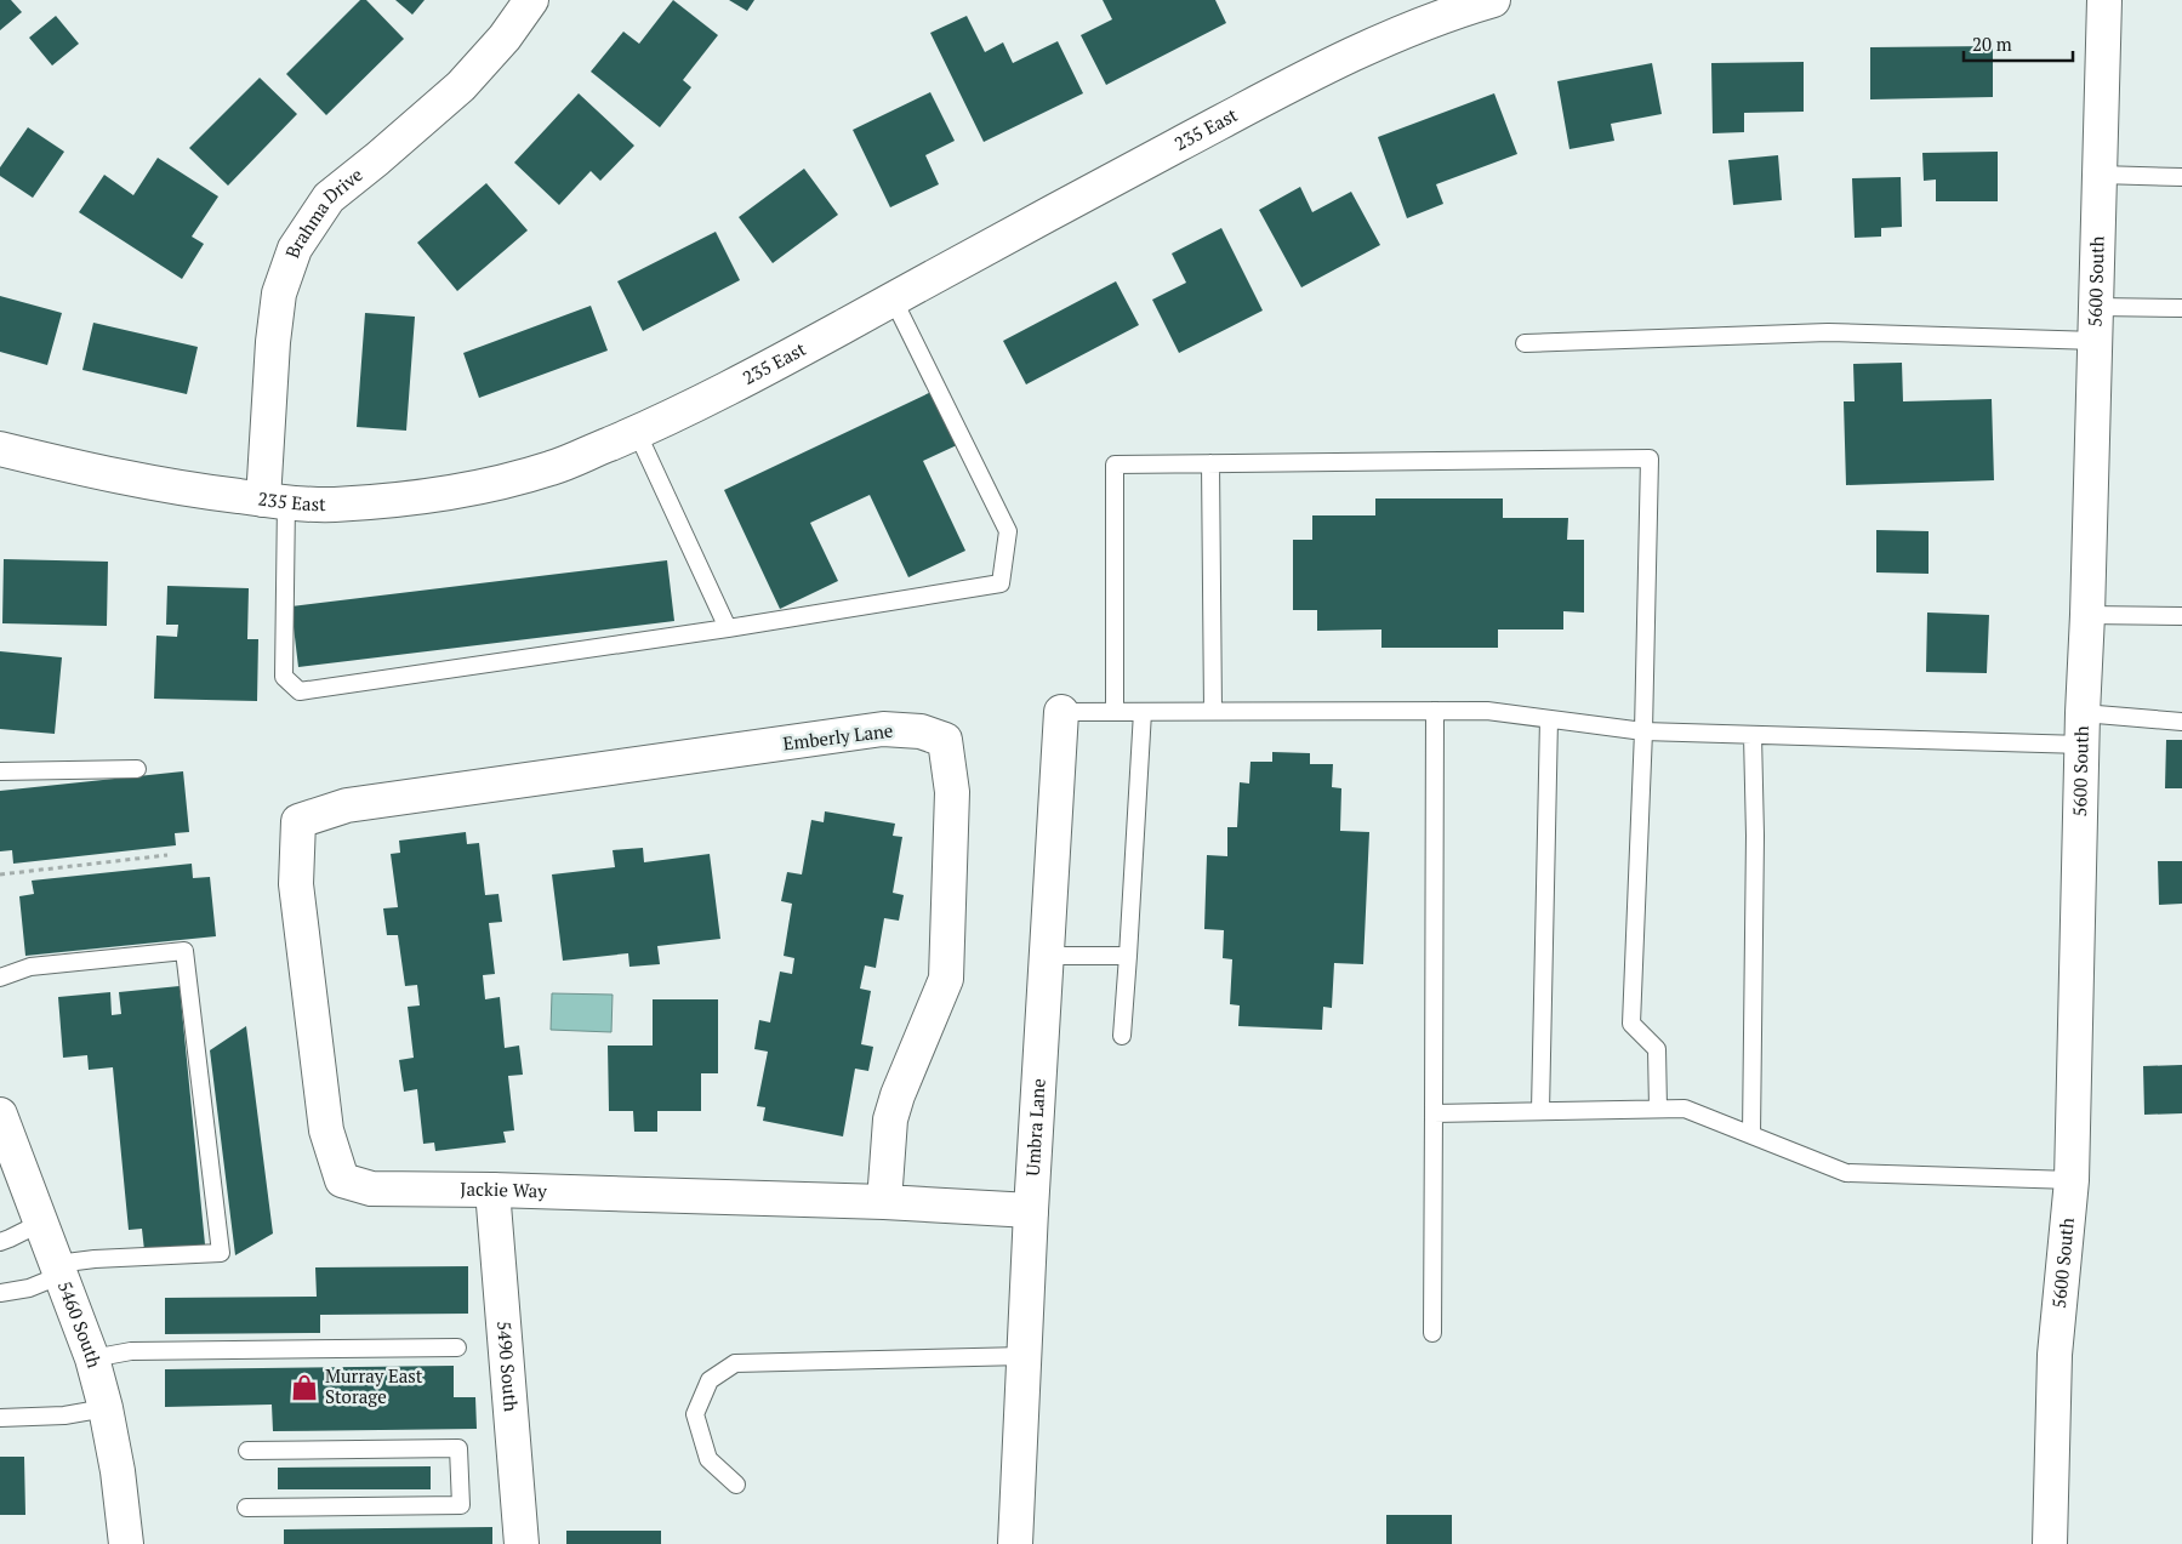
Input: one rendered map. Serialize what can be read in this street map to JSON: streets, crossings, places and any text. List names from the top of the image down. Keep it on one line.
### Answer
{"streets":{"street":["235 East","Brahma Drive","5600 South","Emberly Lane","Umbra Lane","Jackie Way","5460 South","5490 South"]},"crossings":[["235 East","Brahma Drive"],["Emberly Lane","Jackie Way"],["Umbra Lane","Jackie Way"],["Jackie Way","5490 South"]],"places":{"shop":["Murray East Storage"]},"scale_bar":"20 m"}
